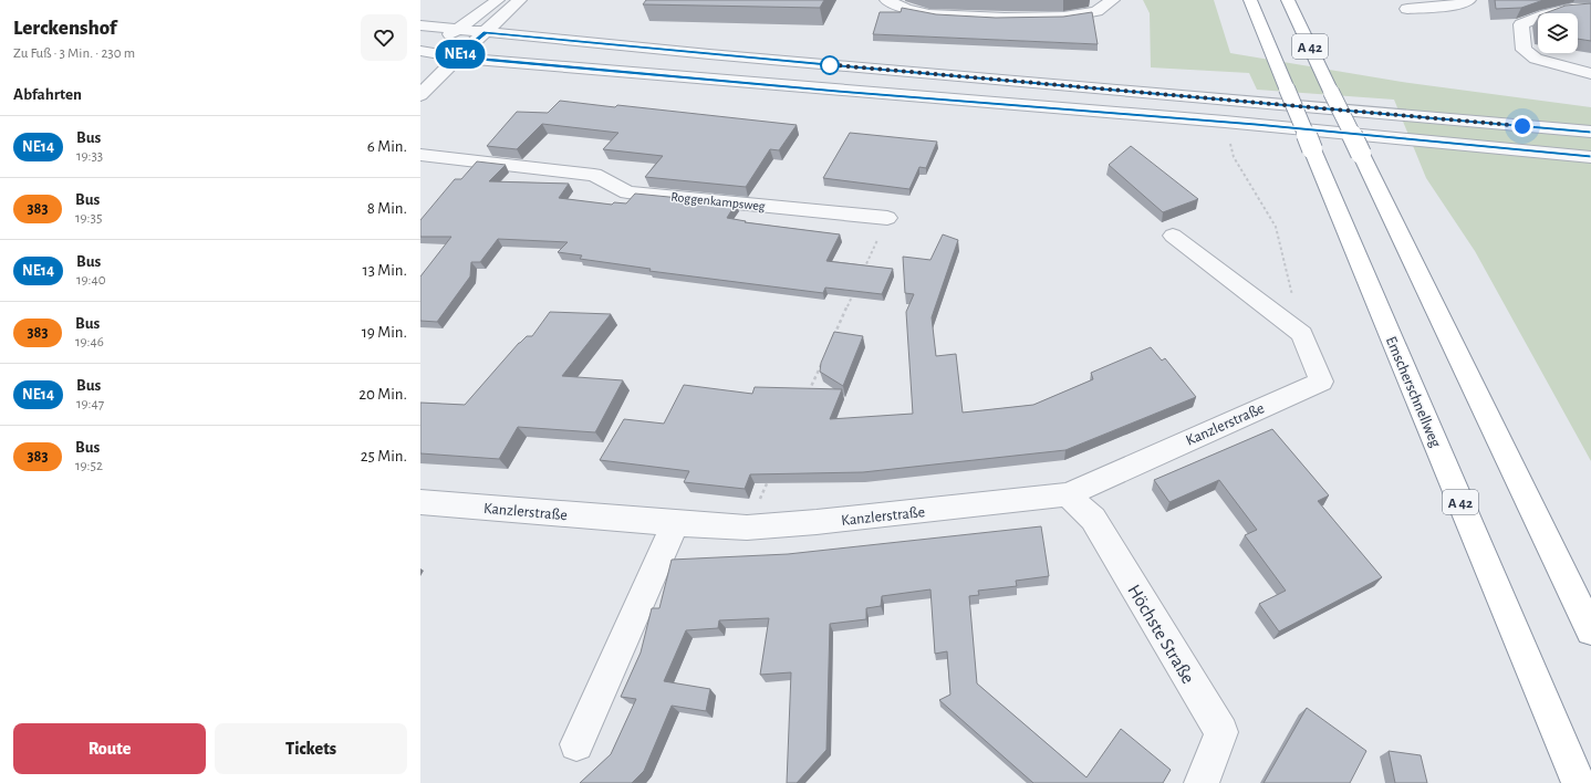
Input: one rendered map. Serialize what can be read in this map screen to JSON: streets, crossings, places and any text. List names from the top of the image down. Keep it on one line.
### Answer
{"streets":{"highway":["A 42","Emscherschnellweg"],"street":["Roggenkampsweg","Kanzlerstraße","Höchste Straße"]},"crossings":[["Kanzlerstraße","Höchste Straße"]],"lines":["bus line NE14"],"page":{"heading":[["Lerckenshof","Zu Fuß · 3 Min. · 230 m"],"Abfahrten"],"on_map":"NE14","list":[{"mark":"NE14","name":"Bus","note":"19:33","value":"6 Min."},{"mark":"383","name":"Bus","note":"19:35","value":"8 Min."},{"mark":"NE14","name":"Bus","note":"19:40","value":"13 Min."},{"mark":"383","name":"Bus","note":"19:46","value":"19 Min."},{"mark":"NE14","name":"Bus","note":"19:47","value":"20 Min."},{"mark":"383","name":"Bus","note":"19:52","value":"25 Min."}],"buttons":["Route","Tickets"]}}
